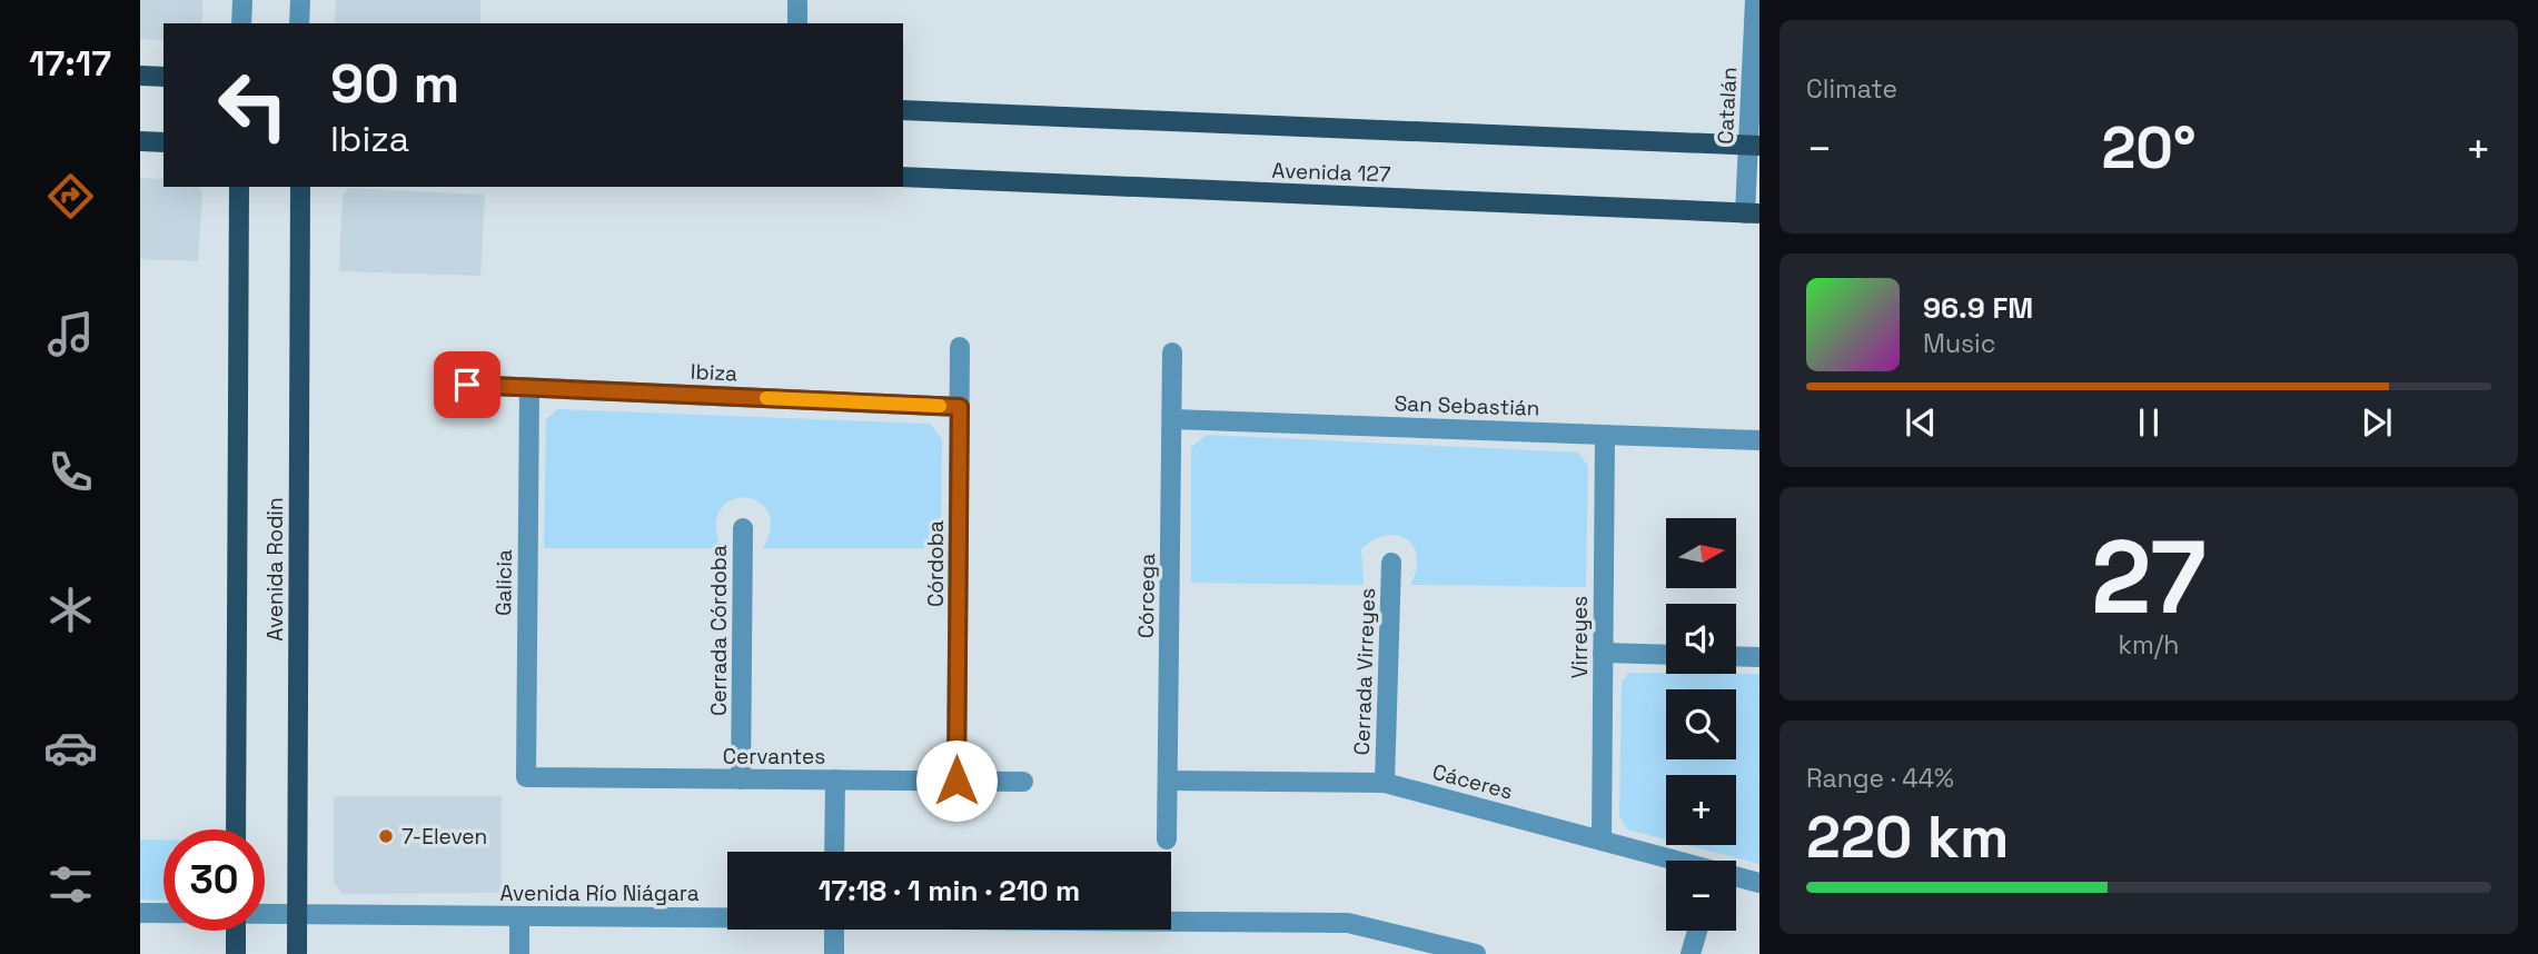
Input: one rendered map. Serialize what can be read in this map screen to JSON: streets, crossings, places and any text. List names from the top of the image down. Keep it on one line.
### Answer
{"streets":{"main road":["Avenida 127","Avenida Rodin"],"street":["Catalán","Ibiza","San Sebastián","Córdoba","Galicia","Córcega","Cerrada Córdoba","Virreyes","Cerrada Virreyes","Cervantes","Cáceres","Avenida Río Niágara"]},"crossings":[["Catalán","Avenida 127"],["Ibiza","Córdoba"],["Ibiza","Galicia"],["San Sebastián","Córcega"],["San Sebastián","Virreyes"],["Córdoba","Cervantes"],["Avenida Rodin","Avenida Río Niágara"],["Galicia","Cervantes"],["Córcega","Cáceres"],["Cerrada Córdoba","Cervantes"],["Virreyes","Cáceres"],["Cerrada Virreyes","Cáceres"]],"places":["7-Eleven"],"north":"right","page":{"tabs":"17:17","tile":["Climate",["27","km/h"],["Range · 44%","220 km"]],"turn":["90 m","Ibiza"],"heat":["−","20°","+"],"song":["96.9 FM","Music"],"map_buttons":["+","−"],"limit":"30","trip":"17:18 · 1 min · 210 m"}}
